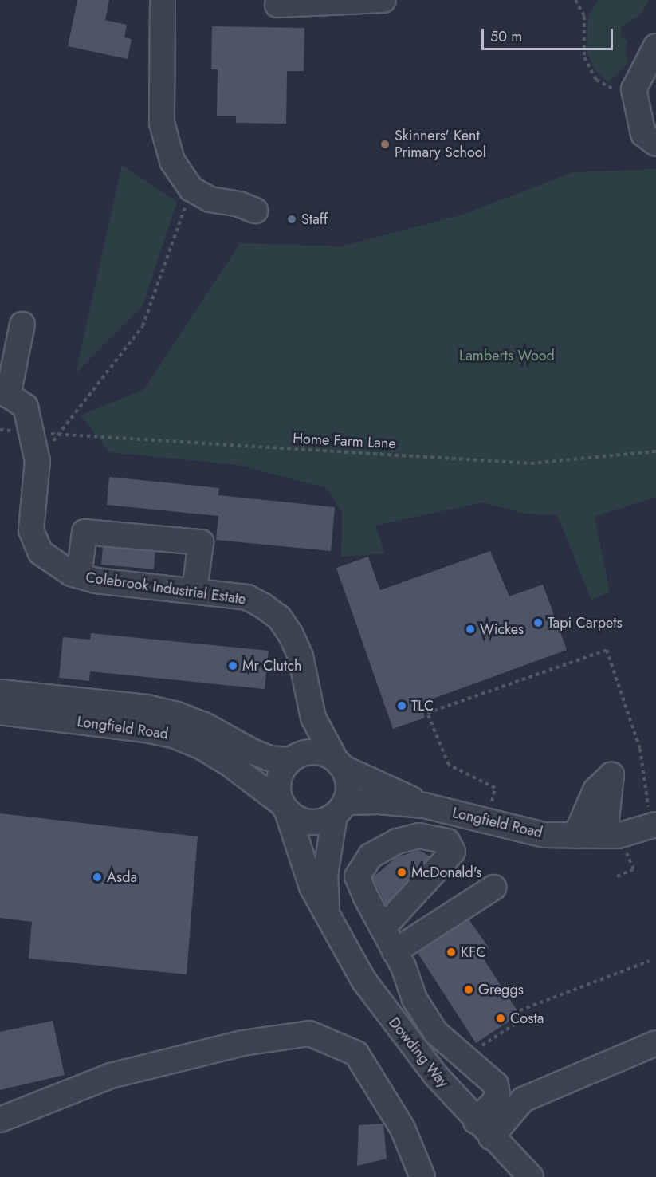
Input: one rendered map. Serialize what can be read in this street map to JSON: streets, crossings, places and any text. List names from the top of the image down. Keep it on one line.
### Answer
{"streets":{"street":["Colebrook Industrial Estate","Longfield Road","Dowding Way"],"path":["Home Farm Lane"]},"crossings":[["Home Farm Lane","Colebrook Industrial Estate"],["Colebrook Industrial Estate","Longfield Road"],["Colebrook Industrial Estate","Dowding Way"],["Longfield Road","Dowding Way"]],"parks":["Lamberts Wood"],"places":["Skinners' Kent Primary School","Staff","Tapi Carpets","Wickes","Mr Clutch","TLC","McDonald's","Asda","KFC","Greggs","Costa"],"scale_bar":"50 m"}
